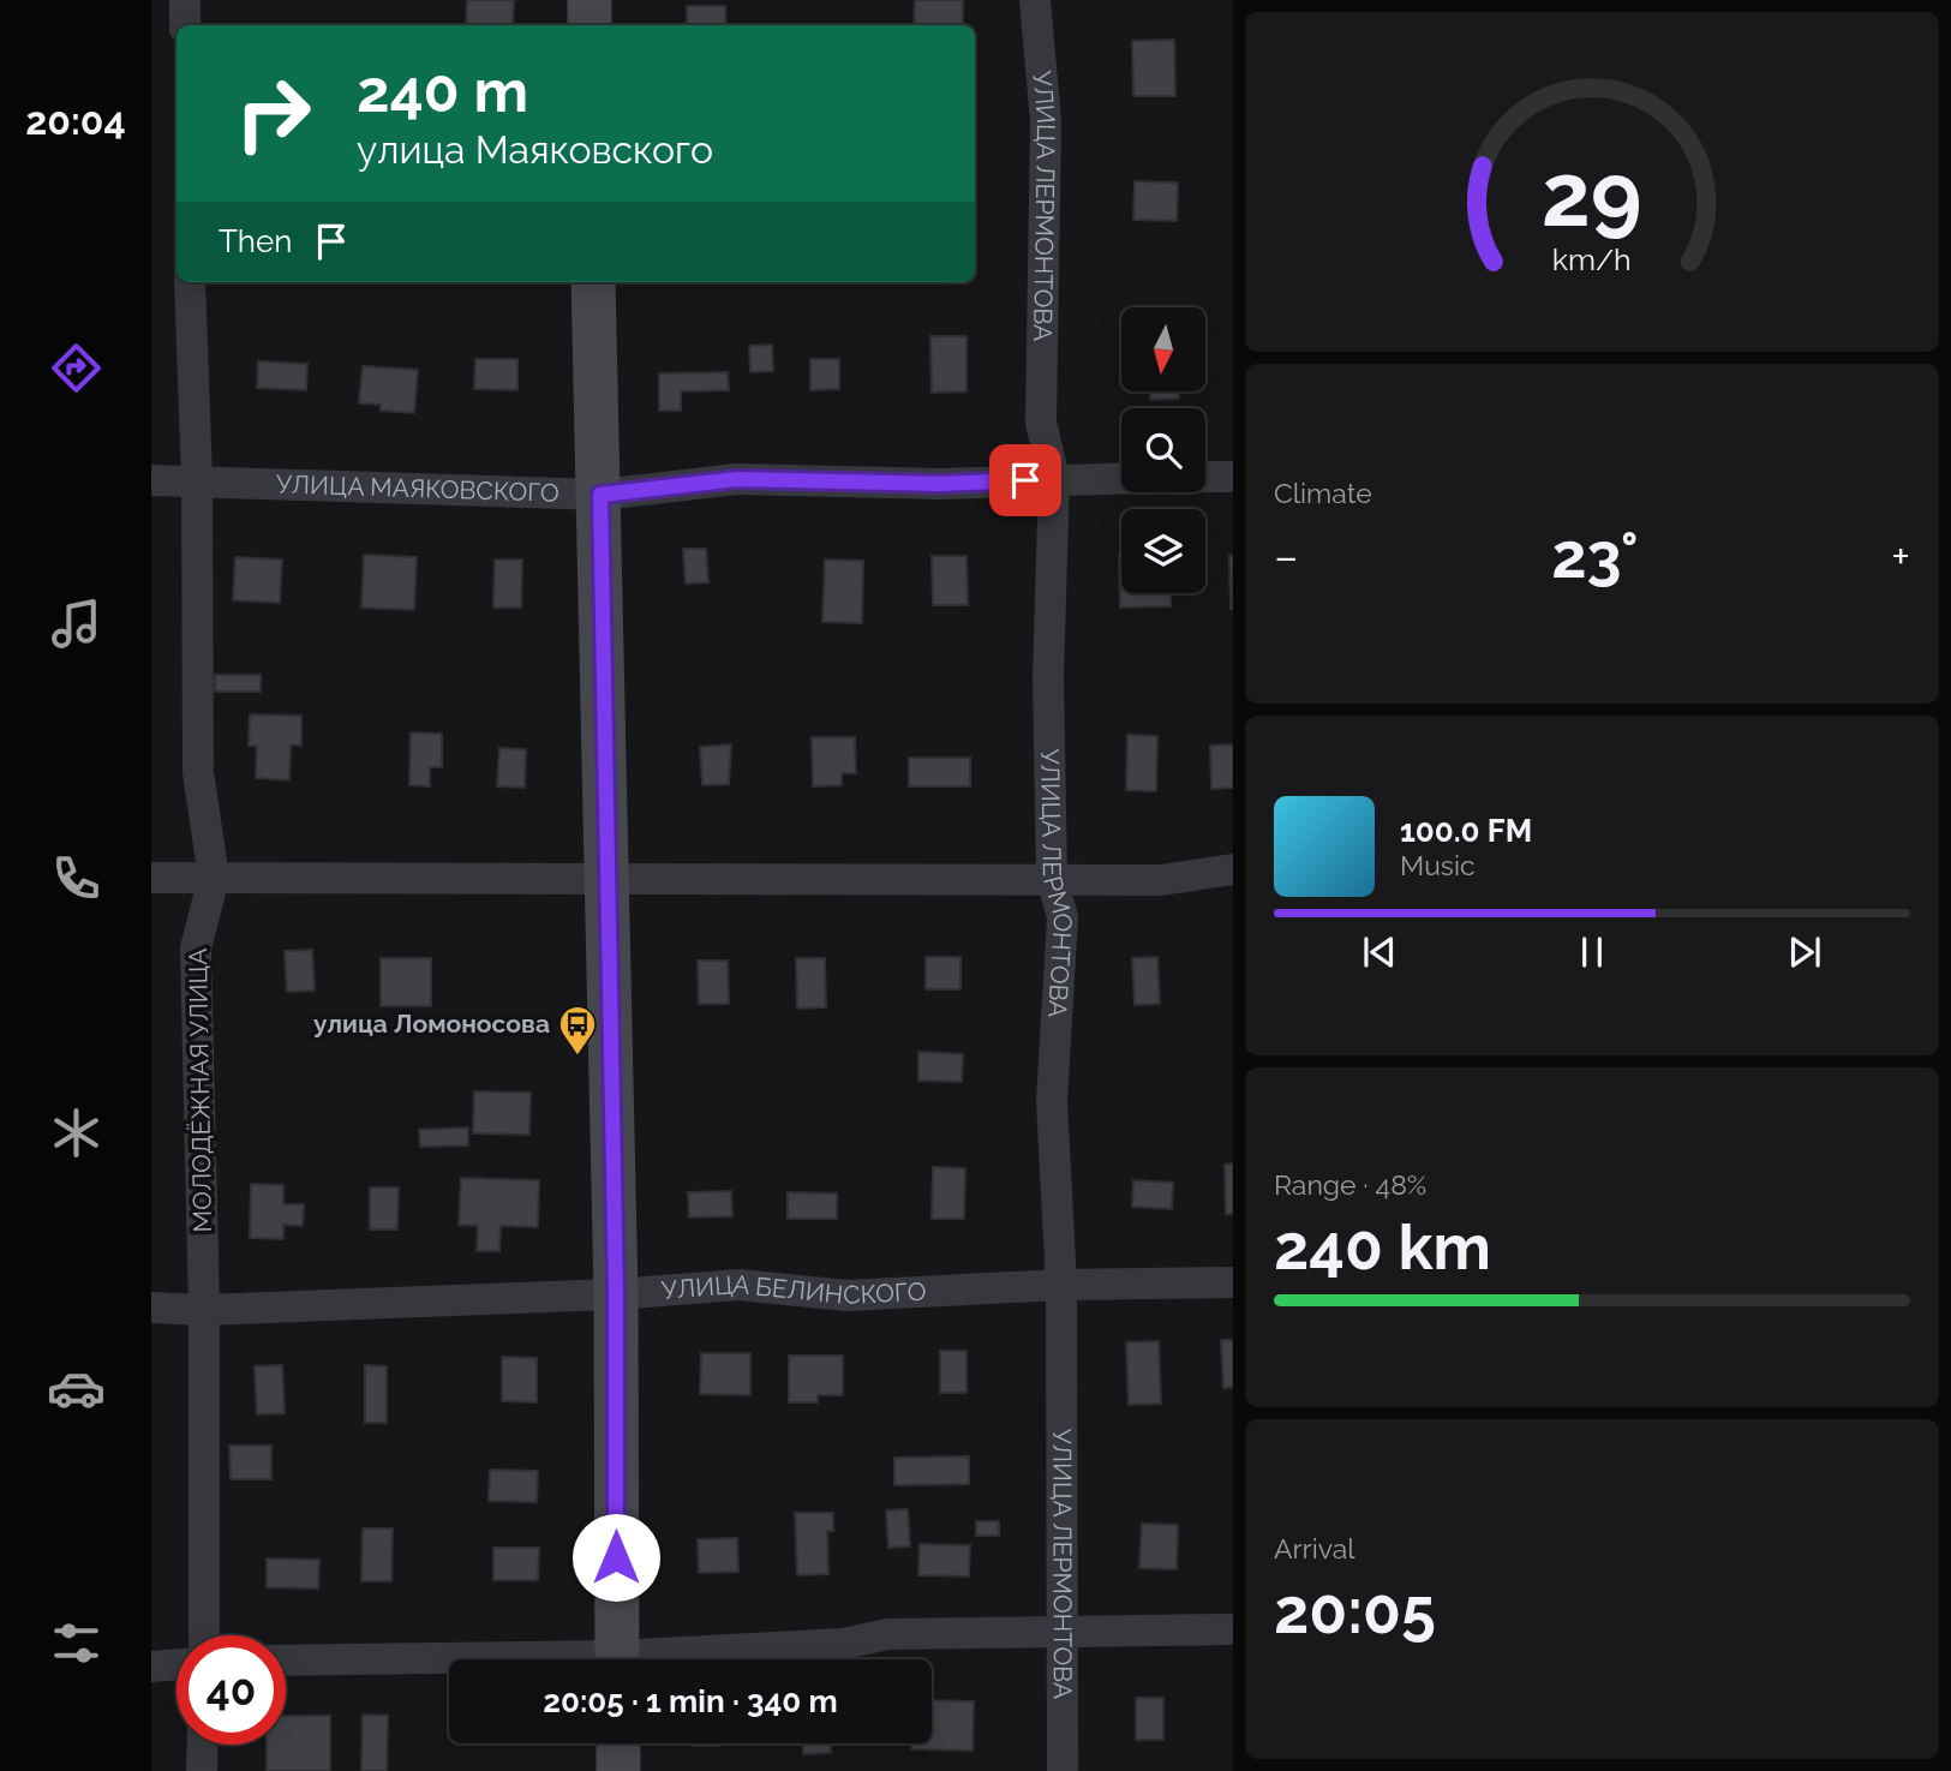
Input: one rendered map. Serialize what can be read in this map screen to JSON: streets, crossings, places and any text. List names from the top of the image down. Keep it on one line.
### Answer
{"streets":{"street":["УЛИЦА ЛЕРМОНТОВА","УЛИЦА МАЯКОВСКОГО","МОЛОДЁЖНАЯ УЛИЦА","УЛИЦА БЕЛИНСКОГО"]},"crossings":[["УЛИЦА ЛЕРМОНТОВА","УЛИЦА МАЯКОВСКОГО"],["УЛИЦА ЛЕРМОНТОВА","УЛИЦА БЕЛИНСКОГО"],["УЛИЦА МАЯКОВСКОГО","МОЛОДЁЖНАЯ УЛИЦА"],["МОЛОДЁЖНАЯ УЛИЦА","УЛИЦА БЕЛИНСКОГО"]],"places":{"bus stop":["улица Ломоносова"]},"north":"bottom","page":{"tabs":"20:04","turn":["240 m","улица Маяковского"],"then":"Then","tile":["Climate",["Range · 48%","240 km"],["Arrival","20:05"]],"heat":["−","23°","+"],"song":["100.0 FM","Music"],"limit":"40","trip":"20:05 · 1 min · 340 m","gauge":["29","km/h"]}}
